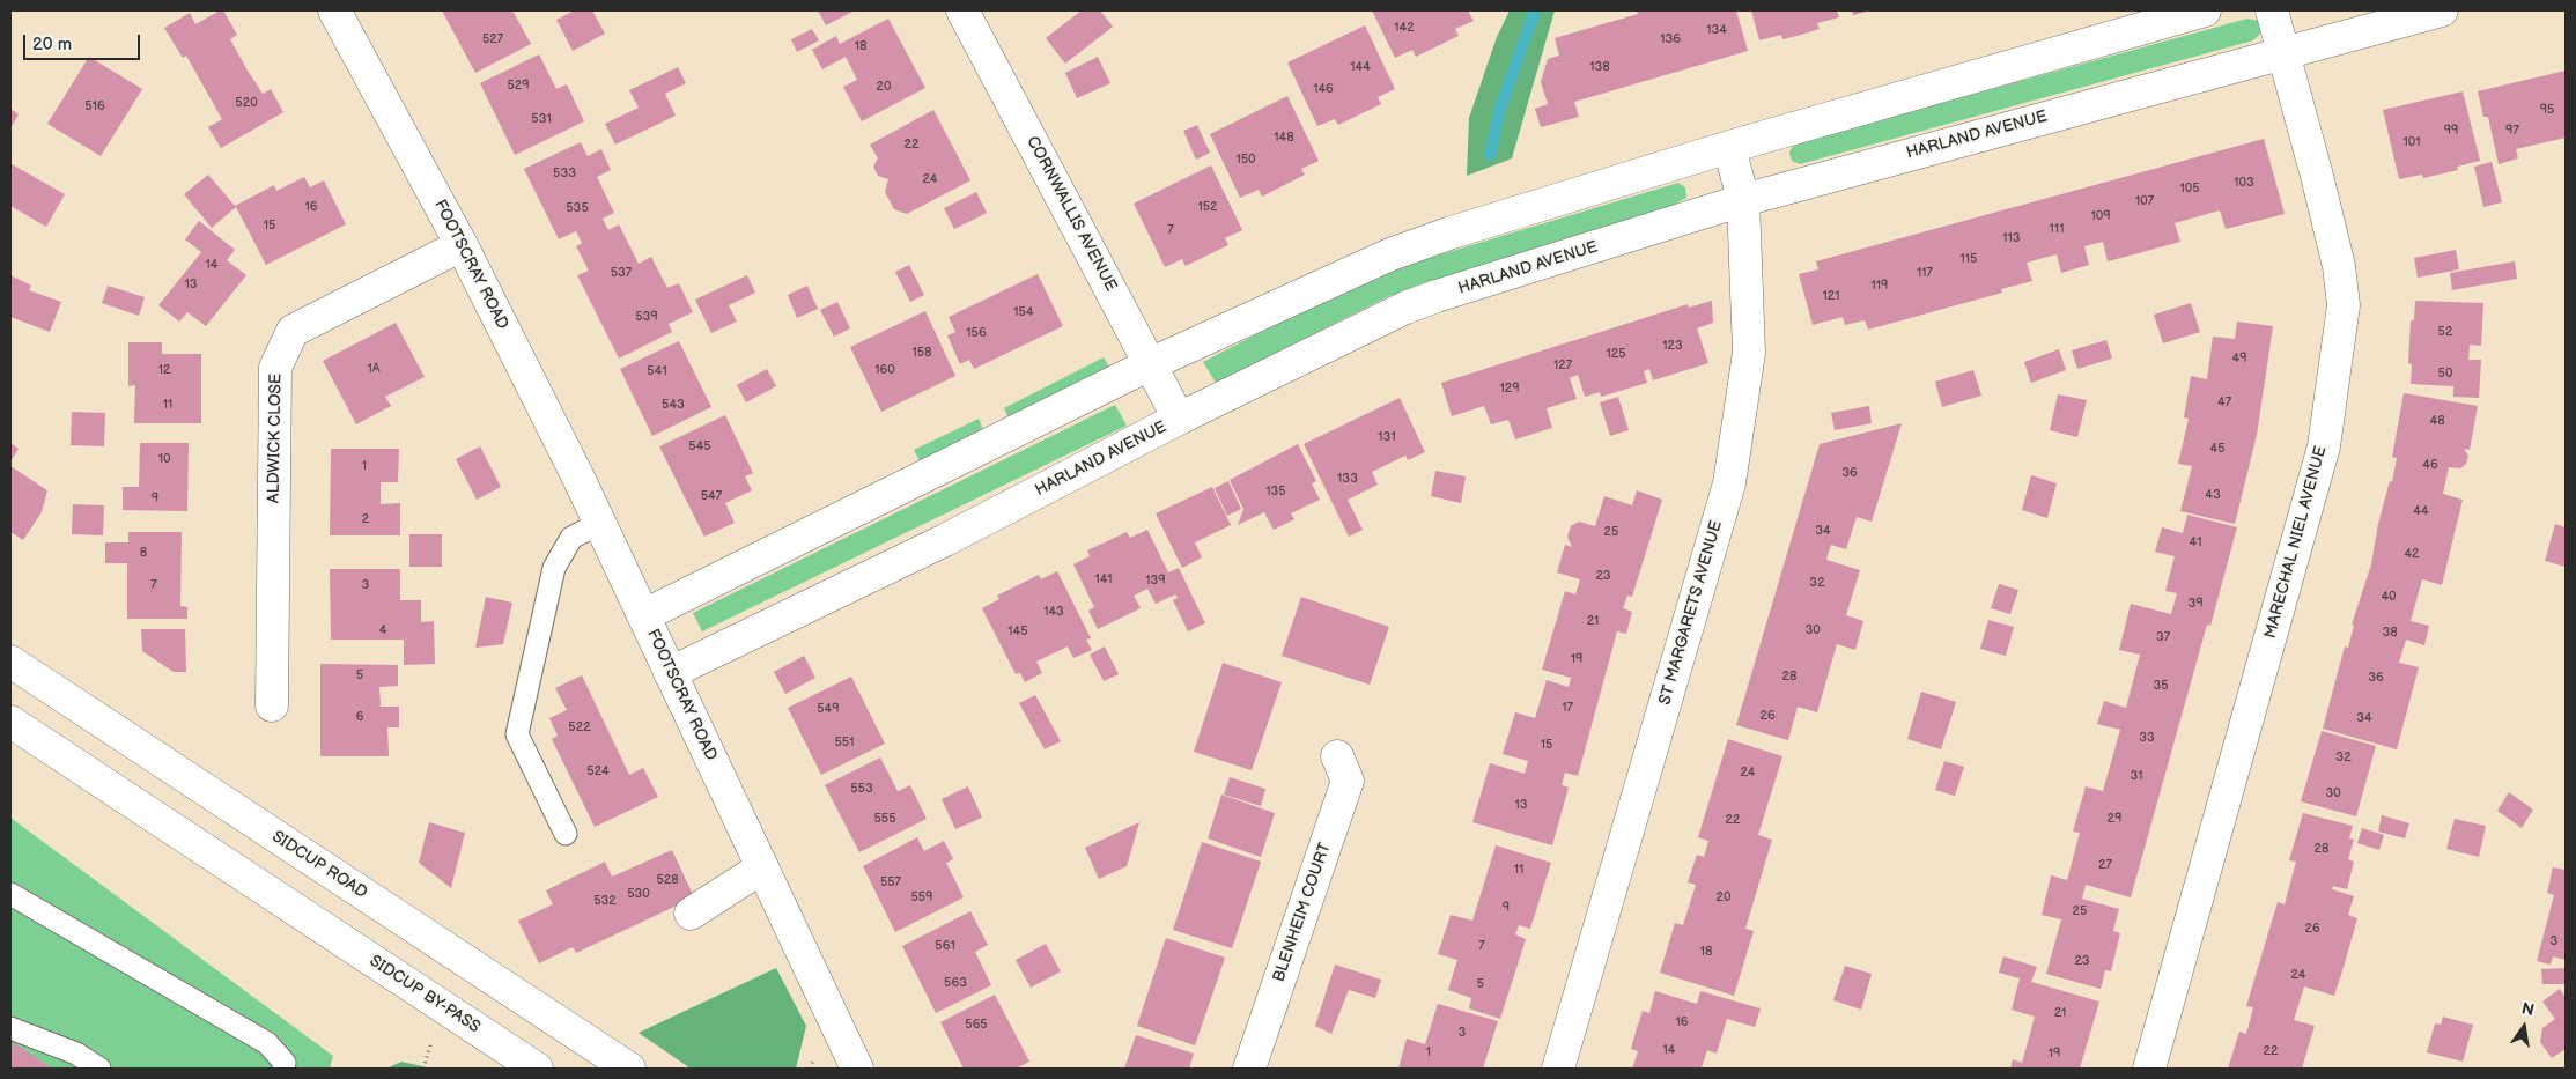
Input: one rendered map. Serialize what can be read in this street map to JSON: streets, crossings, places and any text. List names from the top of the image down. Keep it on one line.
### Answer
{"streets":{"main road":["HARLAND AVENUE","CORNWALLIS AVENUE","FOOTSCRAY ROAD","ALDWICK CLOSE","MARECHAL NIEL AVENUE","ST MARGARETS AVENUE","SIDCUP ROAD","BLENHEIM COURT","SIDCUP BY-PASS"]},"crossings":[["HARLAND AVENUE","CORNWALLIS AVENUE"],["HARLAND AVENUE","FOOTSCRAY ROAD"],["HARLAND AVENUE","MARECHAL NIEL AVENUE"],["HARLAND AVENUE","ST MARGARETS AVENUE"],["FOOTSCRAY ROAD","ALDWICK CLOSE"]],"house_numbers":["142","134","527","136","18","144","138","529","20","146","520","516","95","531","99","97","148","101","22","150","533","24","103","105","107","16","152","535","109","15","111","7","113","115","14","537","117","13","119","121","154","539","52","156","123","158","125","49","127","1A","12","160","541","50","129","47","11","543","48","131","545","45","10","46","1","36","133","135","43","547","9","44","2","34","25","41","8","42","23","141","139","32","7","3","40","39","143","21","4","30","145","38","37","19","5","28","36","35","17","549","26","6","34","522","33","551","15","32","524","24","31","553","30","13","555","29","22","28","27","11","528","557","530","559","20","532","9","25","26","3","561","7","18","23","24","563","5","21","16","565","3","14","22","1","19"],"scale_bar":"20 m","north":"top"}
